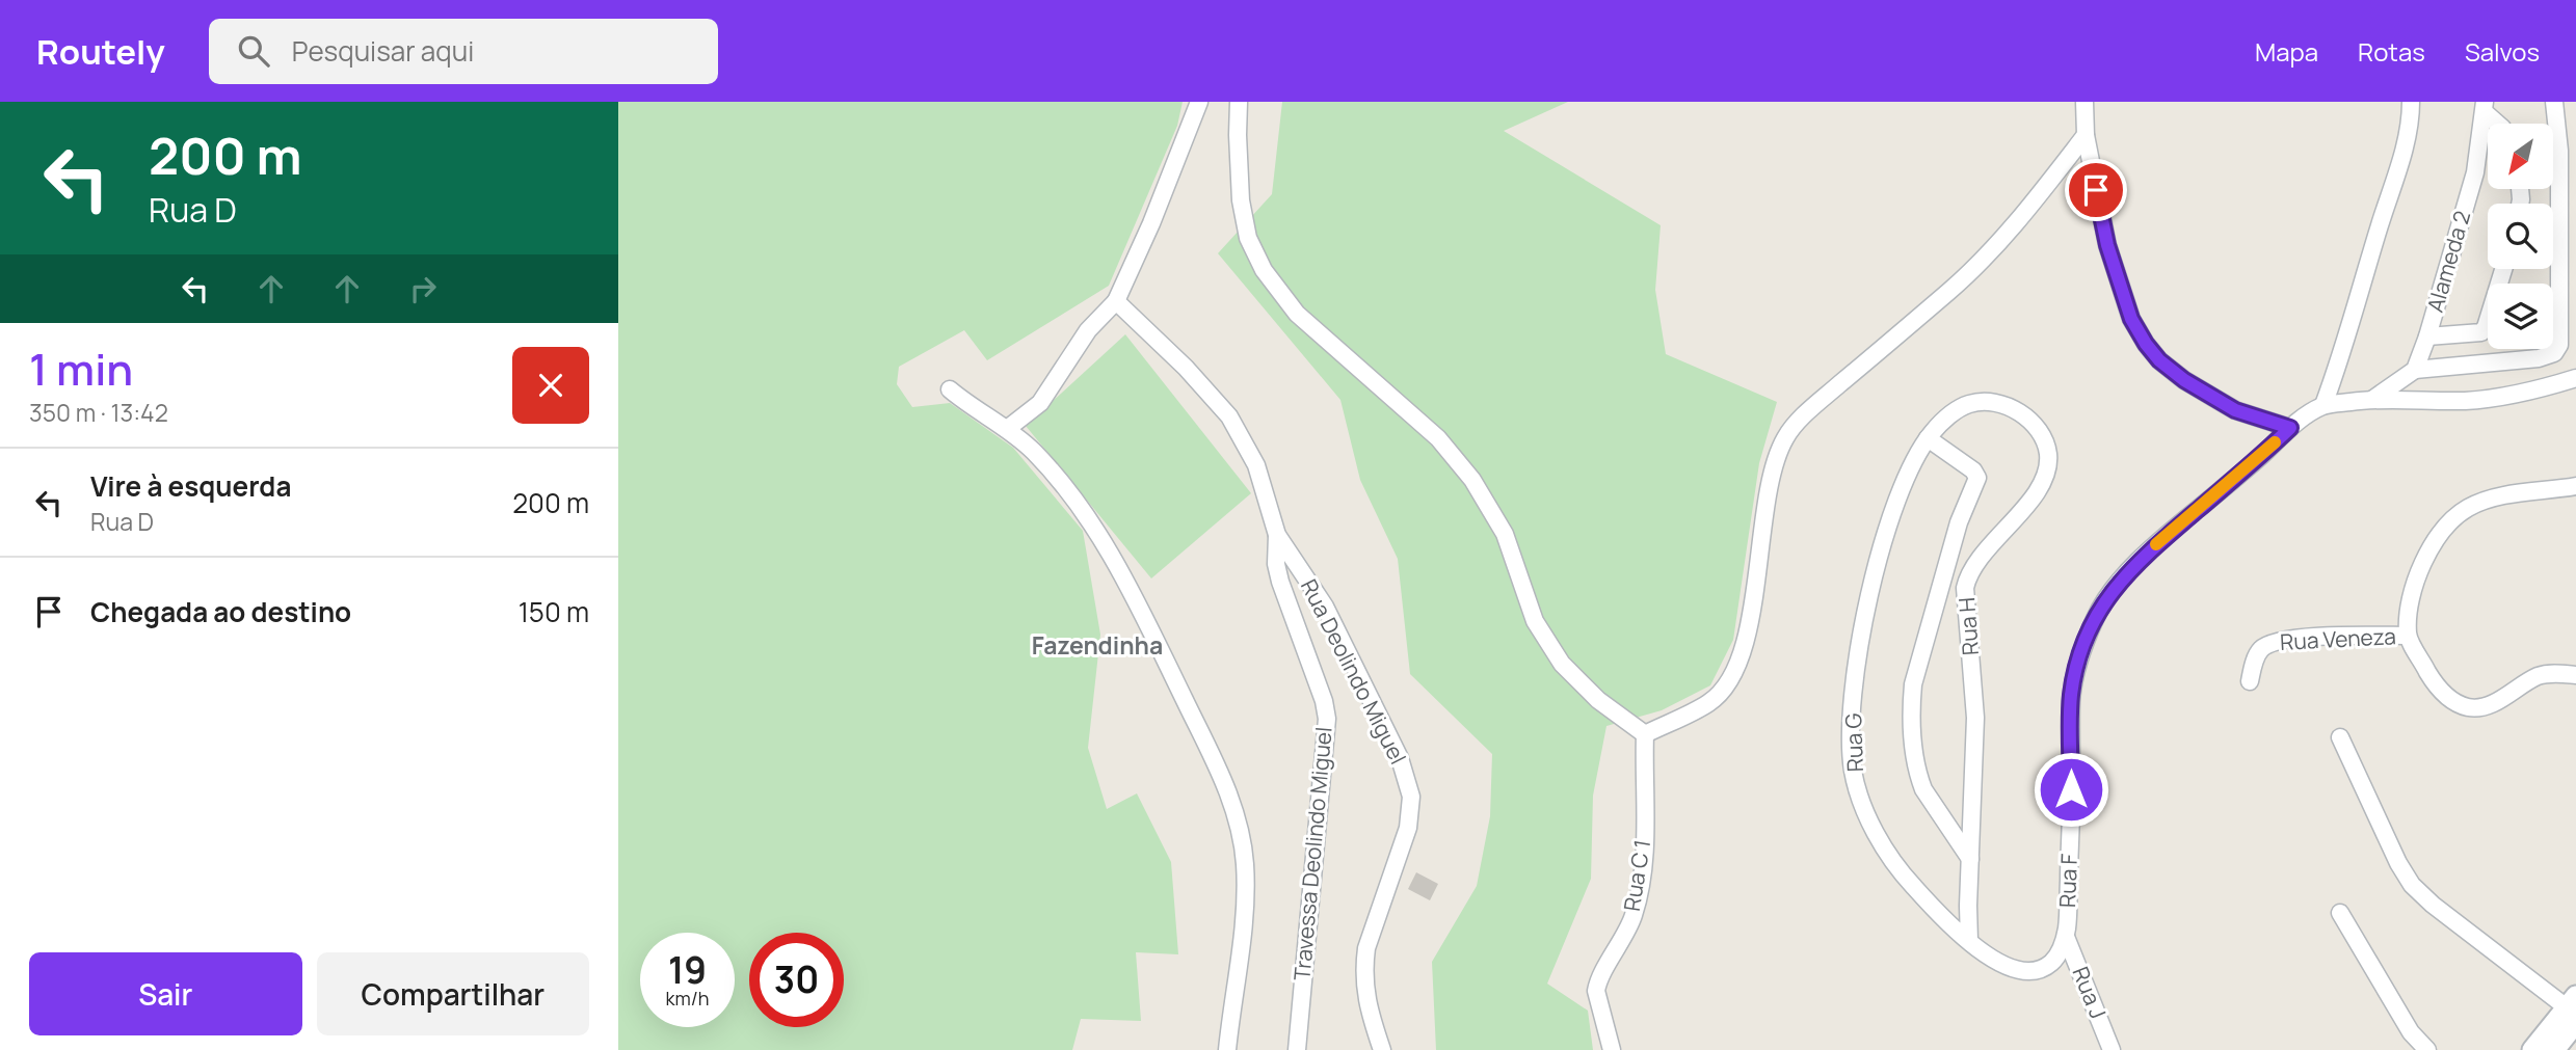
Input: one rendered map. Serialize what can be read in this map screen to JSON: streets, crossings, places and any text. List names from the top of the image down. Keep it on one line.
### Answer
{"streets":{"street":["Alameda 2","Rua H","Rua Veneza","Rua Deolindo Miguel","Rua G","Travessa Deolindo Miguel","Rua C 1","Rua F","Rua J"]},"crossings":[["Rua H","Rua G"],["Rua Deolindo Miguel","Travessa Deolindo Miguel"],["Rua G","Rua F"],["Rua F","Rua J"]],"districts":["Fazendinha"],"north":"bottom left","page":{"header":"Routely","search":"Pesquisar aqui","nav":["Mapa","Rotas","Salvos"],"turn":["200 m","Rua D"],"heading":["1 min","350 m · 13:42"],"list":[{"name":"Vire à esquerda","note":"Rua D","value":"200 m"},{"name":"Chegada ao destino","value":"150 m"}],"speed":"19 km/h","limit":"30","buttons":["Sair","Compartilhar"]}}
